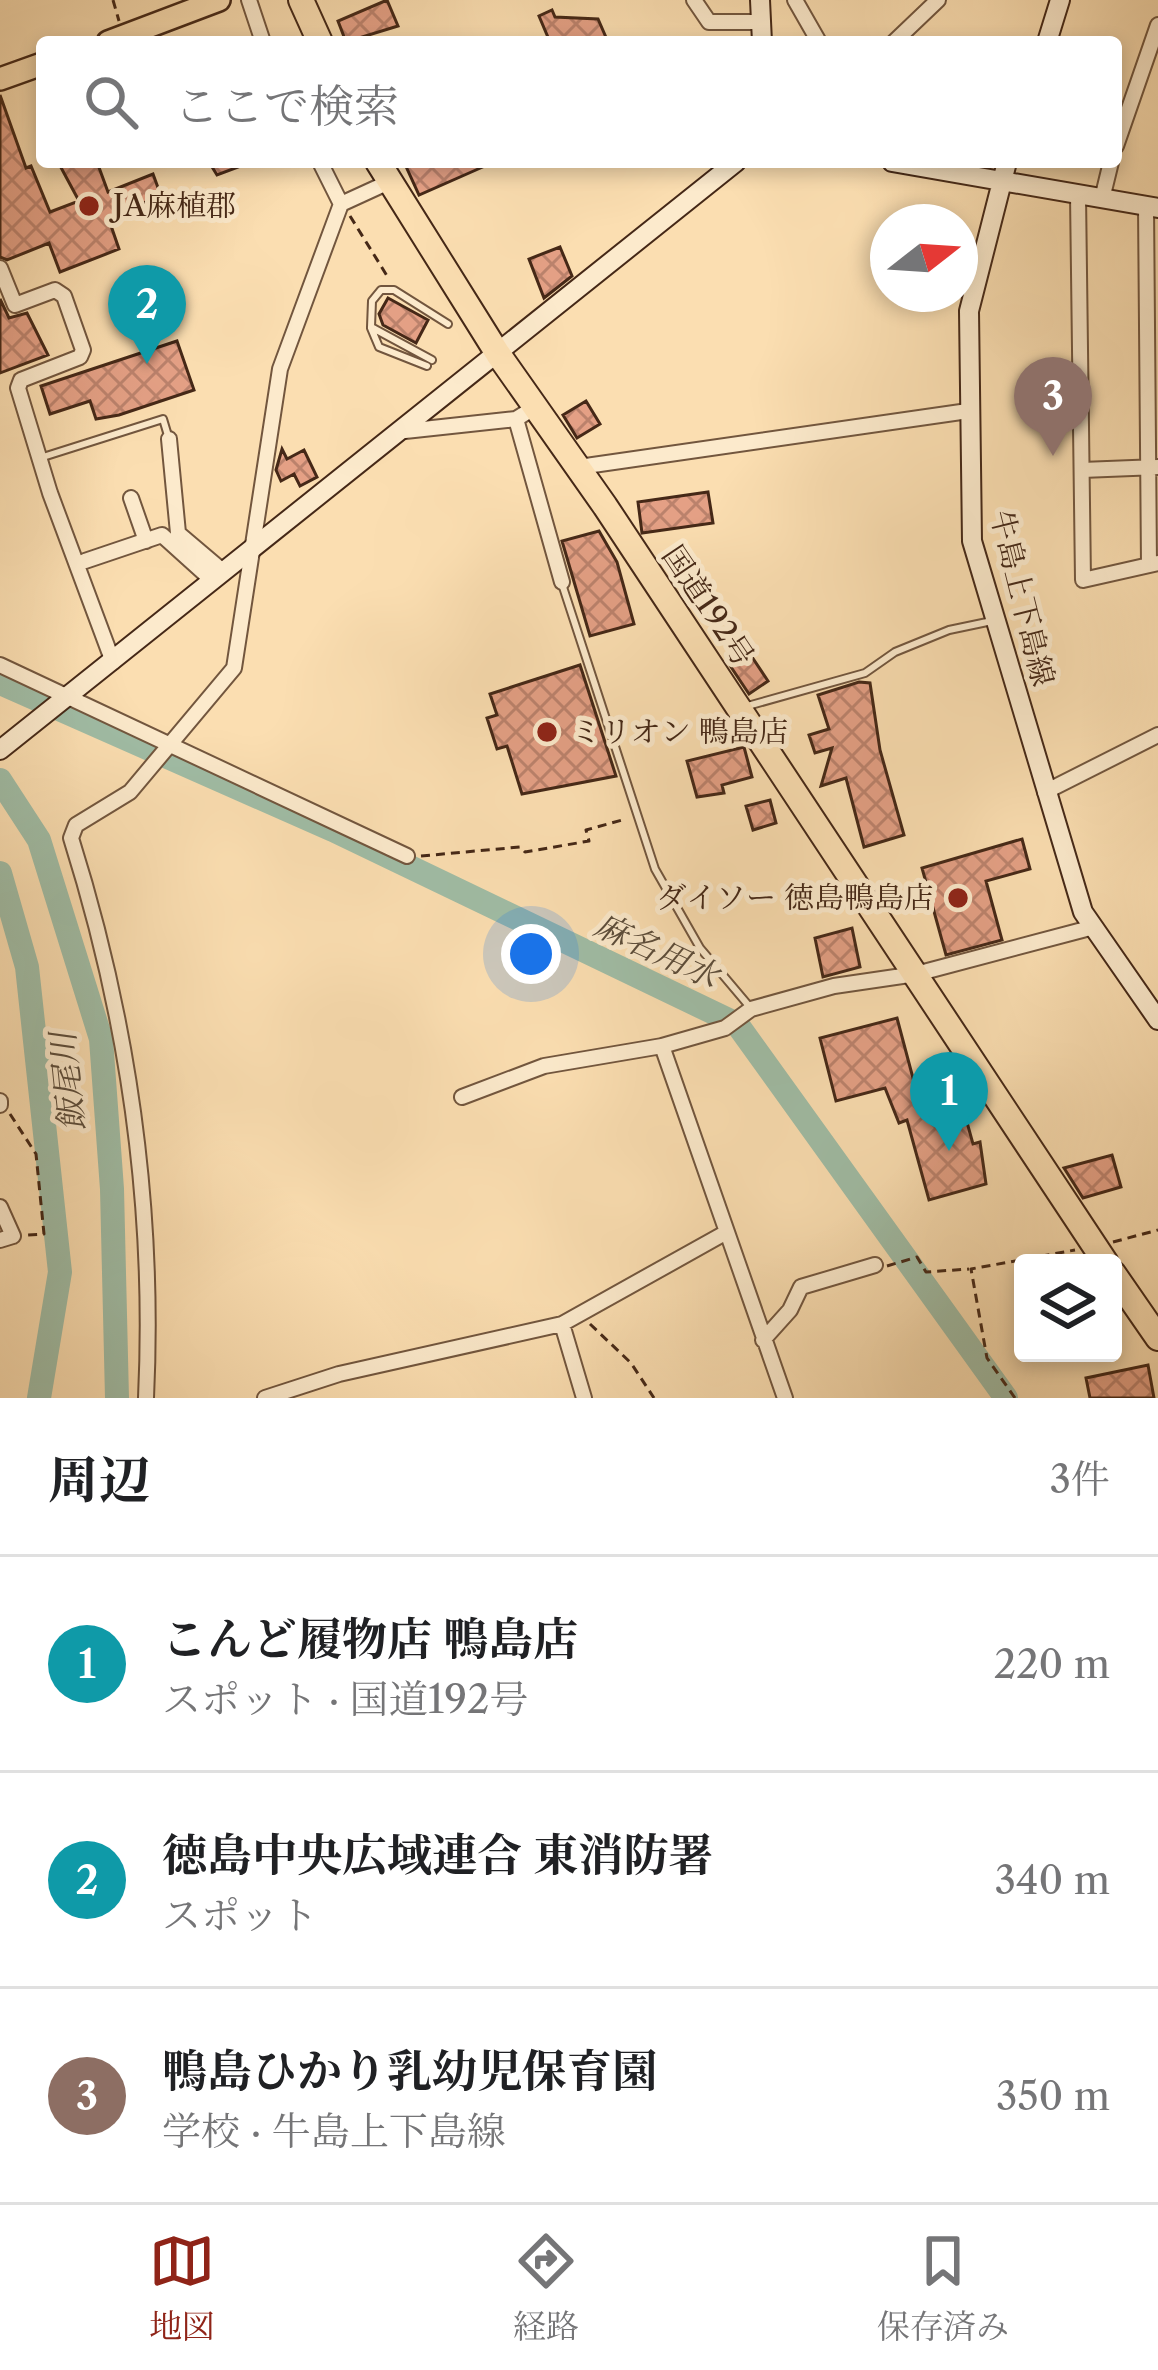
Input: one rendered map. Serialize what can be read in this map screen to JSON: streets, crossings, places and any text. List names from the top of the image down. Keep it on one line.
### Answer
{"streets":{"highway":["国道192号"],"street":["牛島上下島線"]},"water":["麻名用水","飯尾川"],"places":["JA麻植郡","ミリオン 鴨島店","ダイソー 徳島鴨島店"],"north":"right","page":{"search":"ここで検索","pins":["2","3","1"],"heading":["周辺","3件"],"list":[{"mark":"1","name":"こんど履物店 鴨島店","note":"スポット · 国道192号","value":"220 m"},{"mark":"2","name":"徳島中央広域連合 東消防署","note":"スポット","value":"340 m"},{"mark":"3","name":"鴨島ひかり乳幼児保育園","note":"学校 · 牛島上下島線","value":"350 m"}],"nav":["地図","経路","保存済み"]}}
